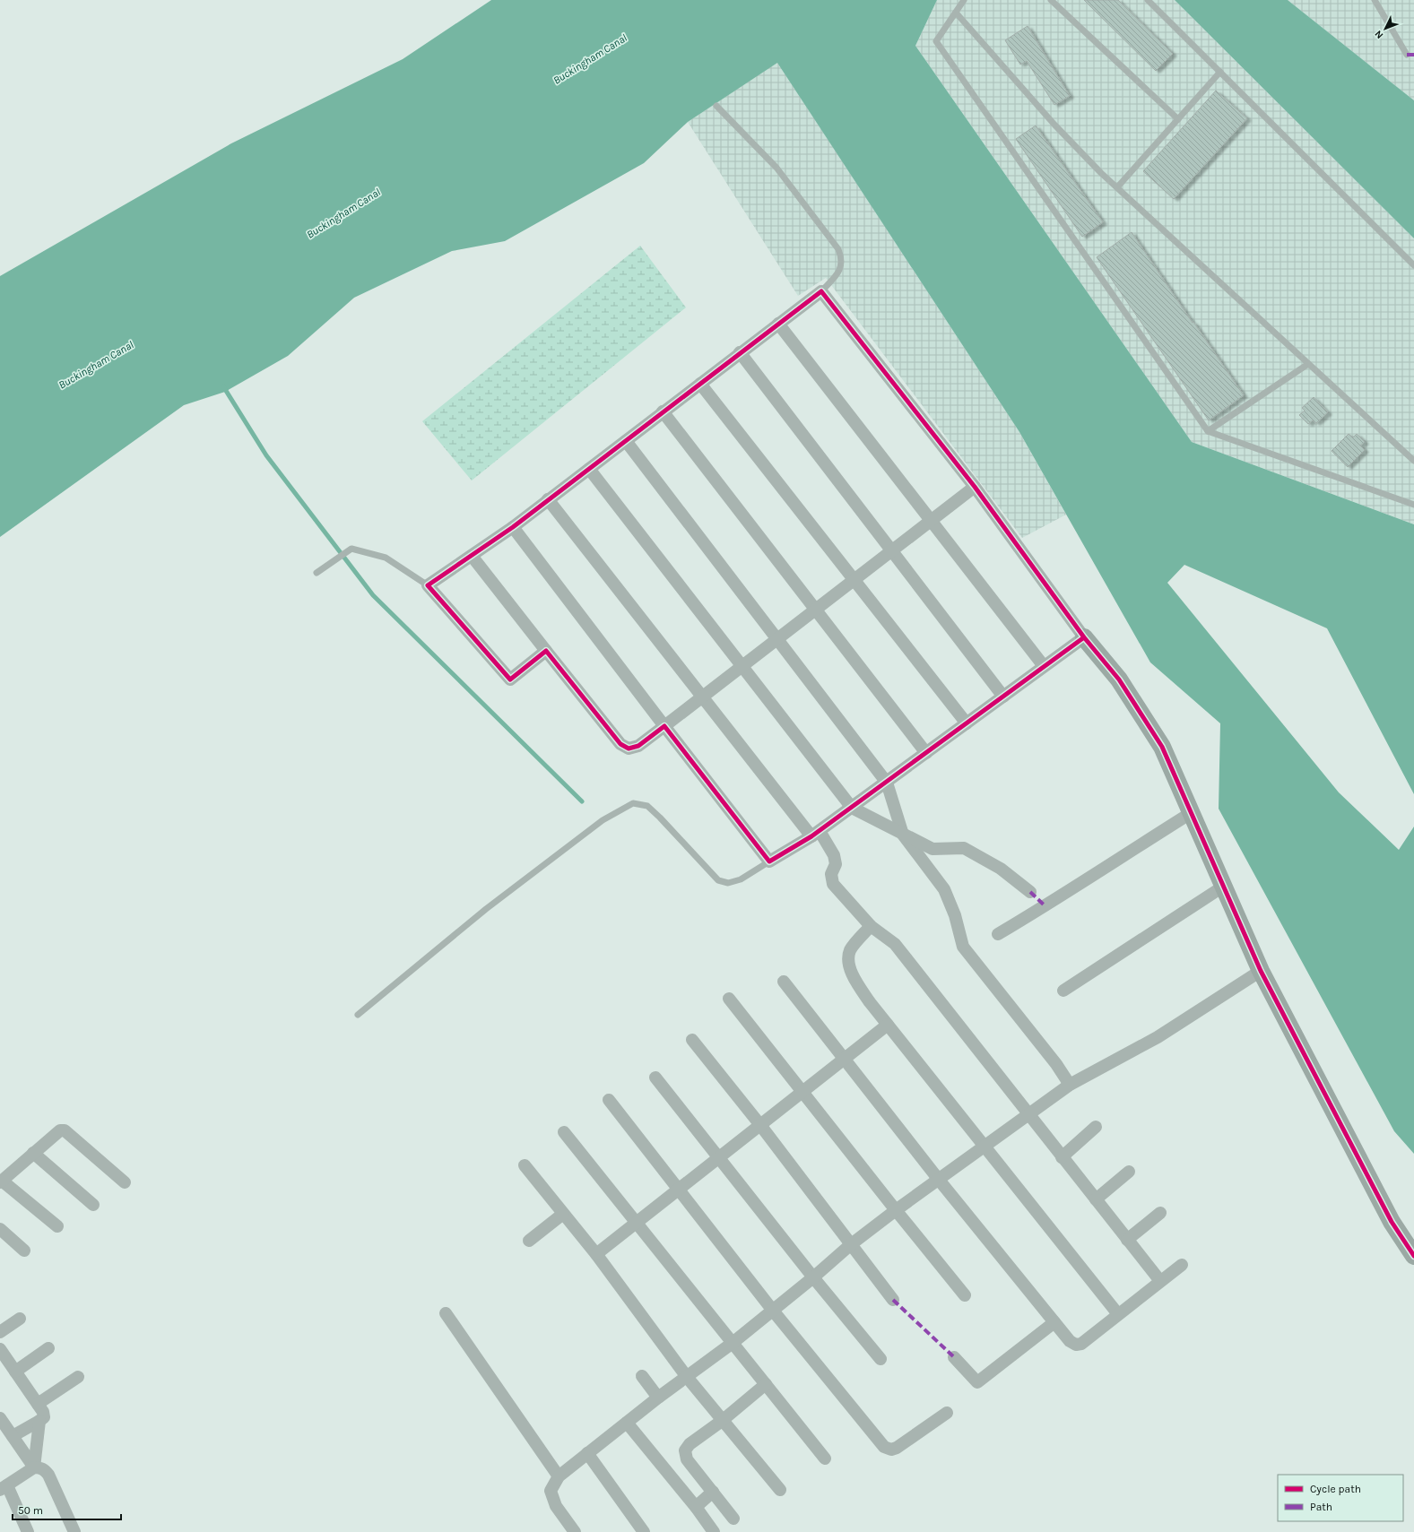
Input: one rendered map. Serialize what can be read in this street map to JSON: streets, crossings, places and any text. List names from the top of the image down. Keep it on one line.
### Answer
{"water":["Buckingham Canal"],"legend":["Cycle path","Path"],"scale_bar":"50 m","north":"bottom left"}
